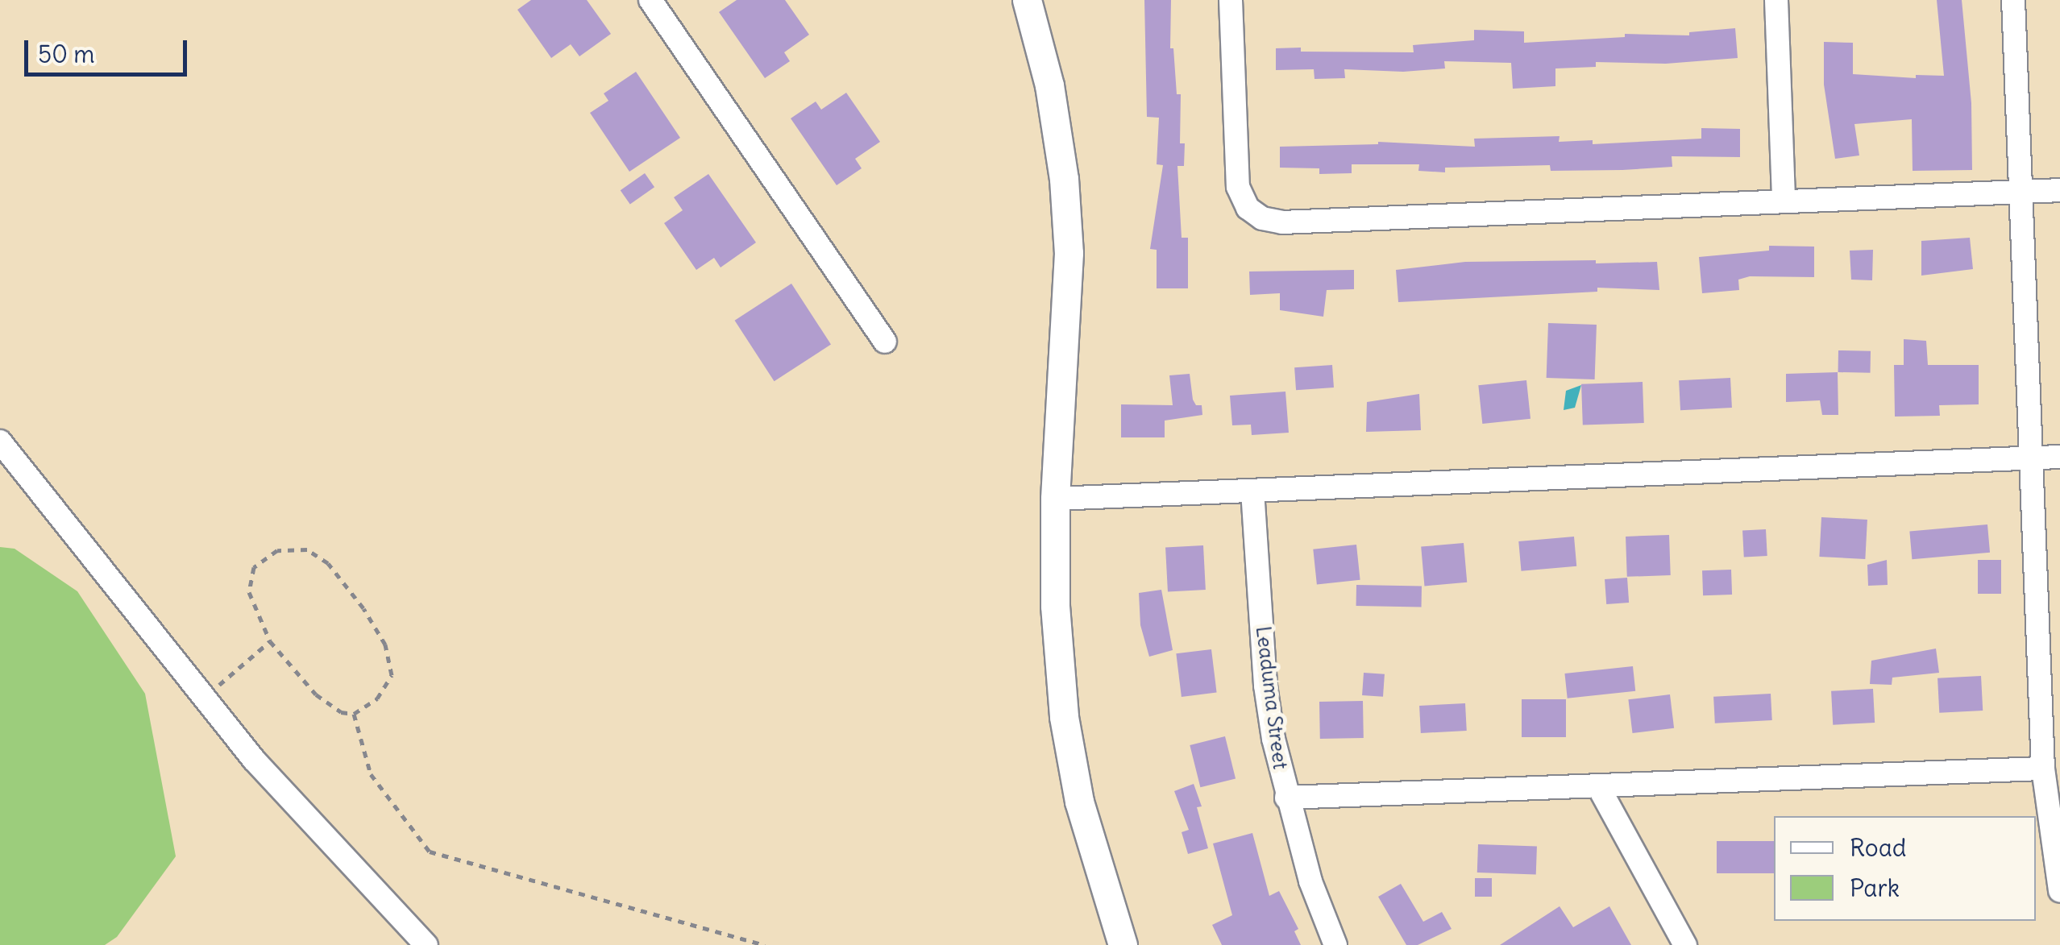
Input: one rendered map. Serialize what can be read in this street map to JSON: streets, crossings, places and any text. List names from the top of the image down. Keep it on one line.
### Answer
{"streets":{"street":["Leaduma Street"]},"legend":["Road","Park"],"scale_bar":"50 m"}
